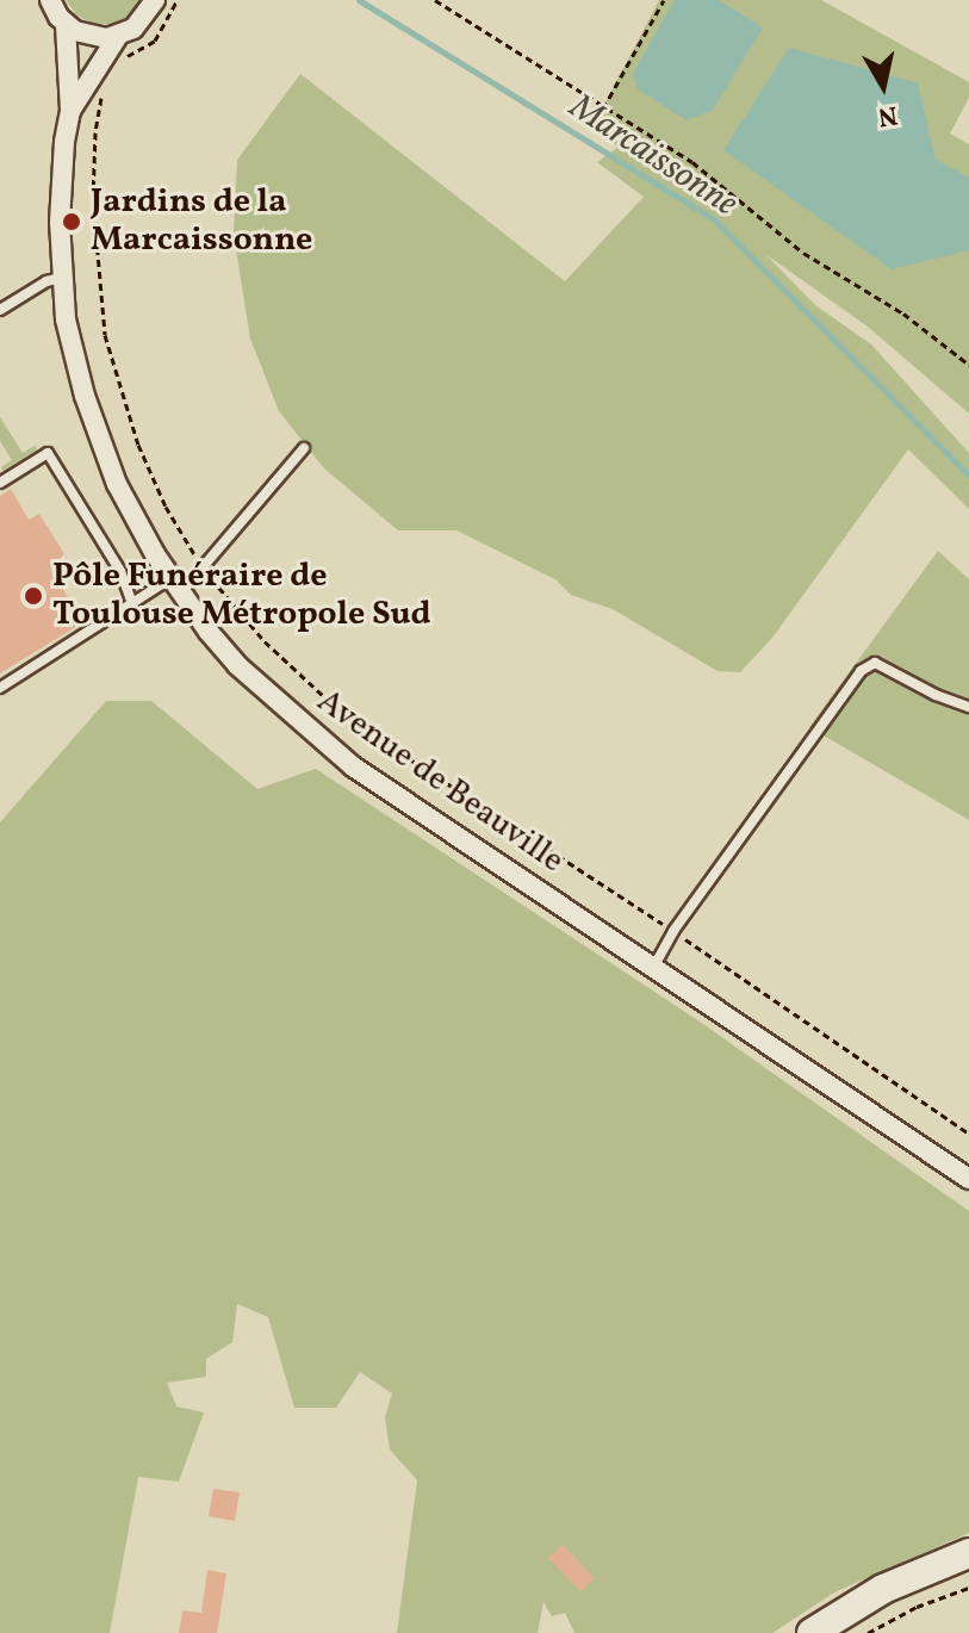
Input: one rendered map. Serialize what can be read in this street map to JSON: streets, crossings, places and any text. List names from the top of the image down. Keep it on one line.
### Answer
{"streets":{"street":["Avenue de Beauville"]},"water":["Marcaissonne"],"places":["Jardins de la Marcaissonne","Pôle Funéraire de Toulouse Métropole Sud"],"north":"bottom"}
